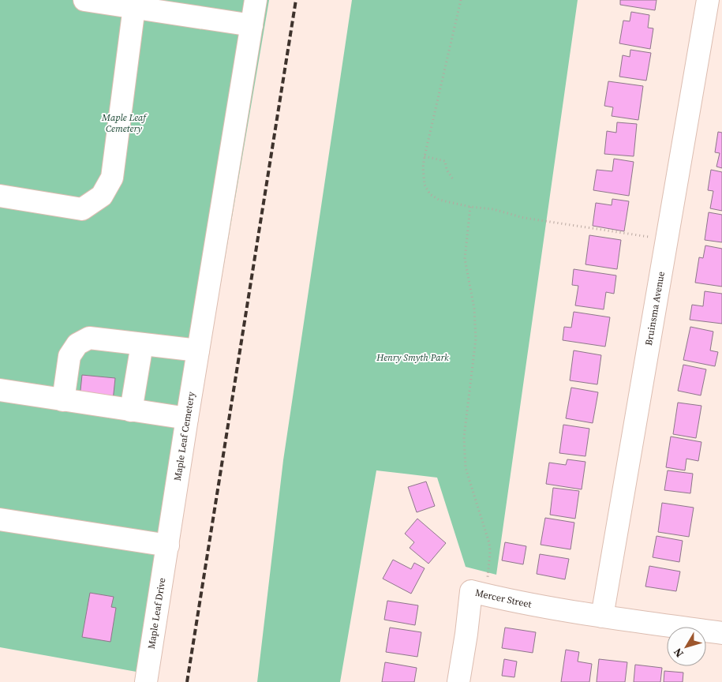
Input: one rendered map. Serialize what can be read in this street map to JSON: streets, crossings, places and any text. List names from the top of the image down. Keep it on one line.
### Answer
{"streets":{"street":["Bruinsma Avenue","Maple Leaf Cemetery","Mercer Street","Maple Leaf Drive"]},"crossings":[["Bruinsma Avenue","Mercer Street"],["Maple Leaf Cemetery","Maple Leaf Drive"]],"parks":["Maple Leaf Cemetery","Henry Smyth Park"],"north":"bottom left"}
